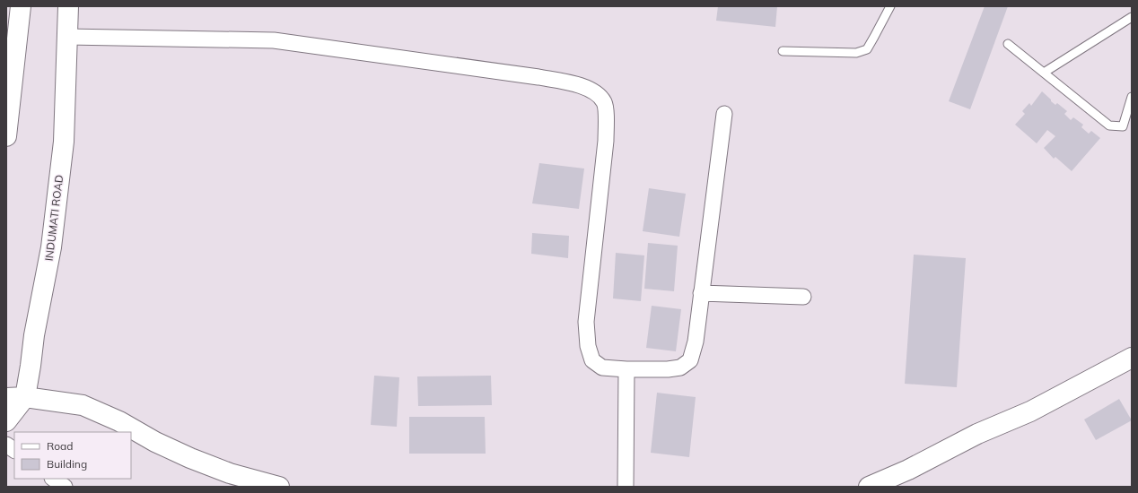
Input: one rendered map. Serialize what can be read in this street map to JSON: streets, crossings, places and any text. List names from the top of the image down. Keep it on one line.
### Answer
{"streets":{"street":["INDUMATI ROAD"]},"legend":["Road","Building"]}
